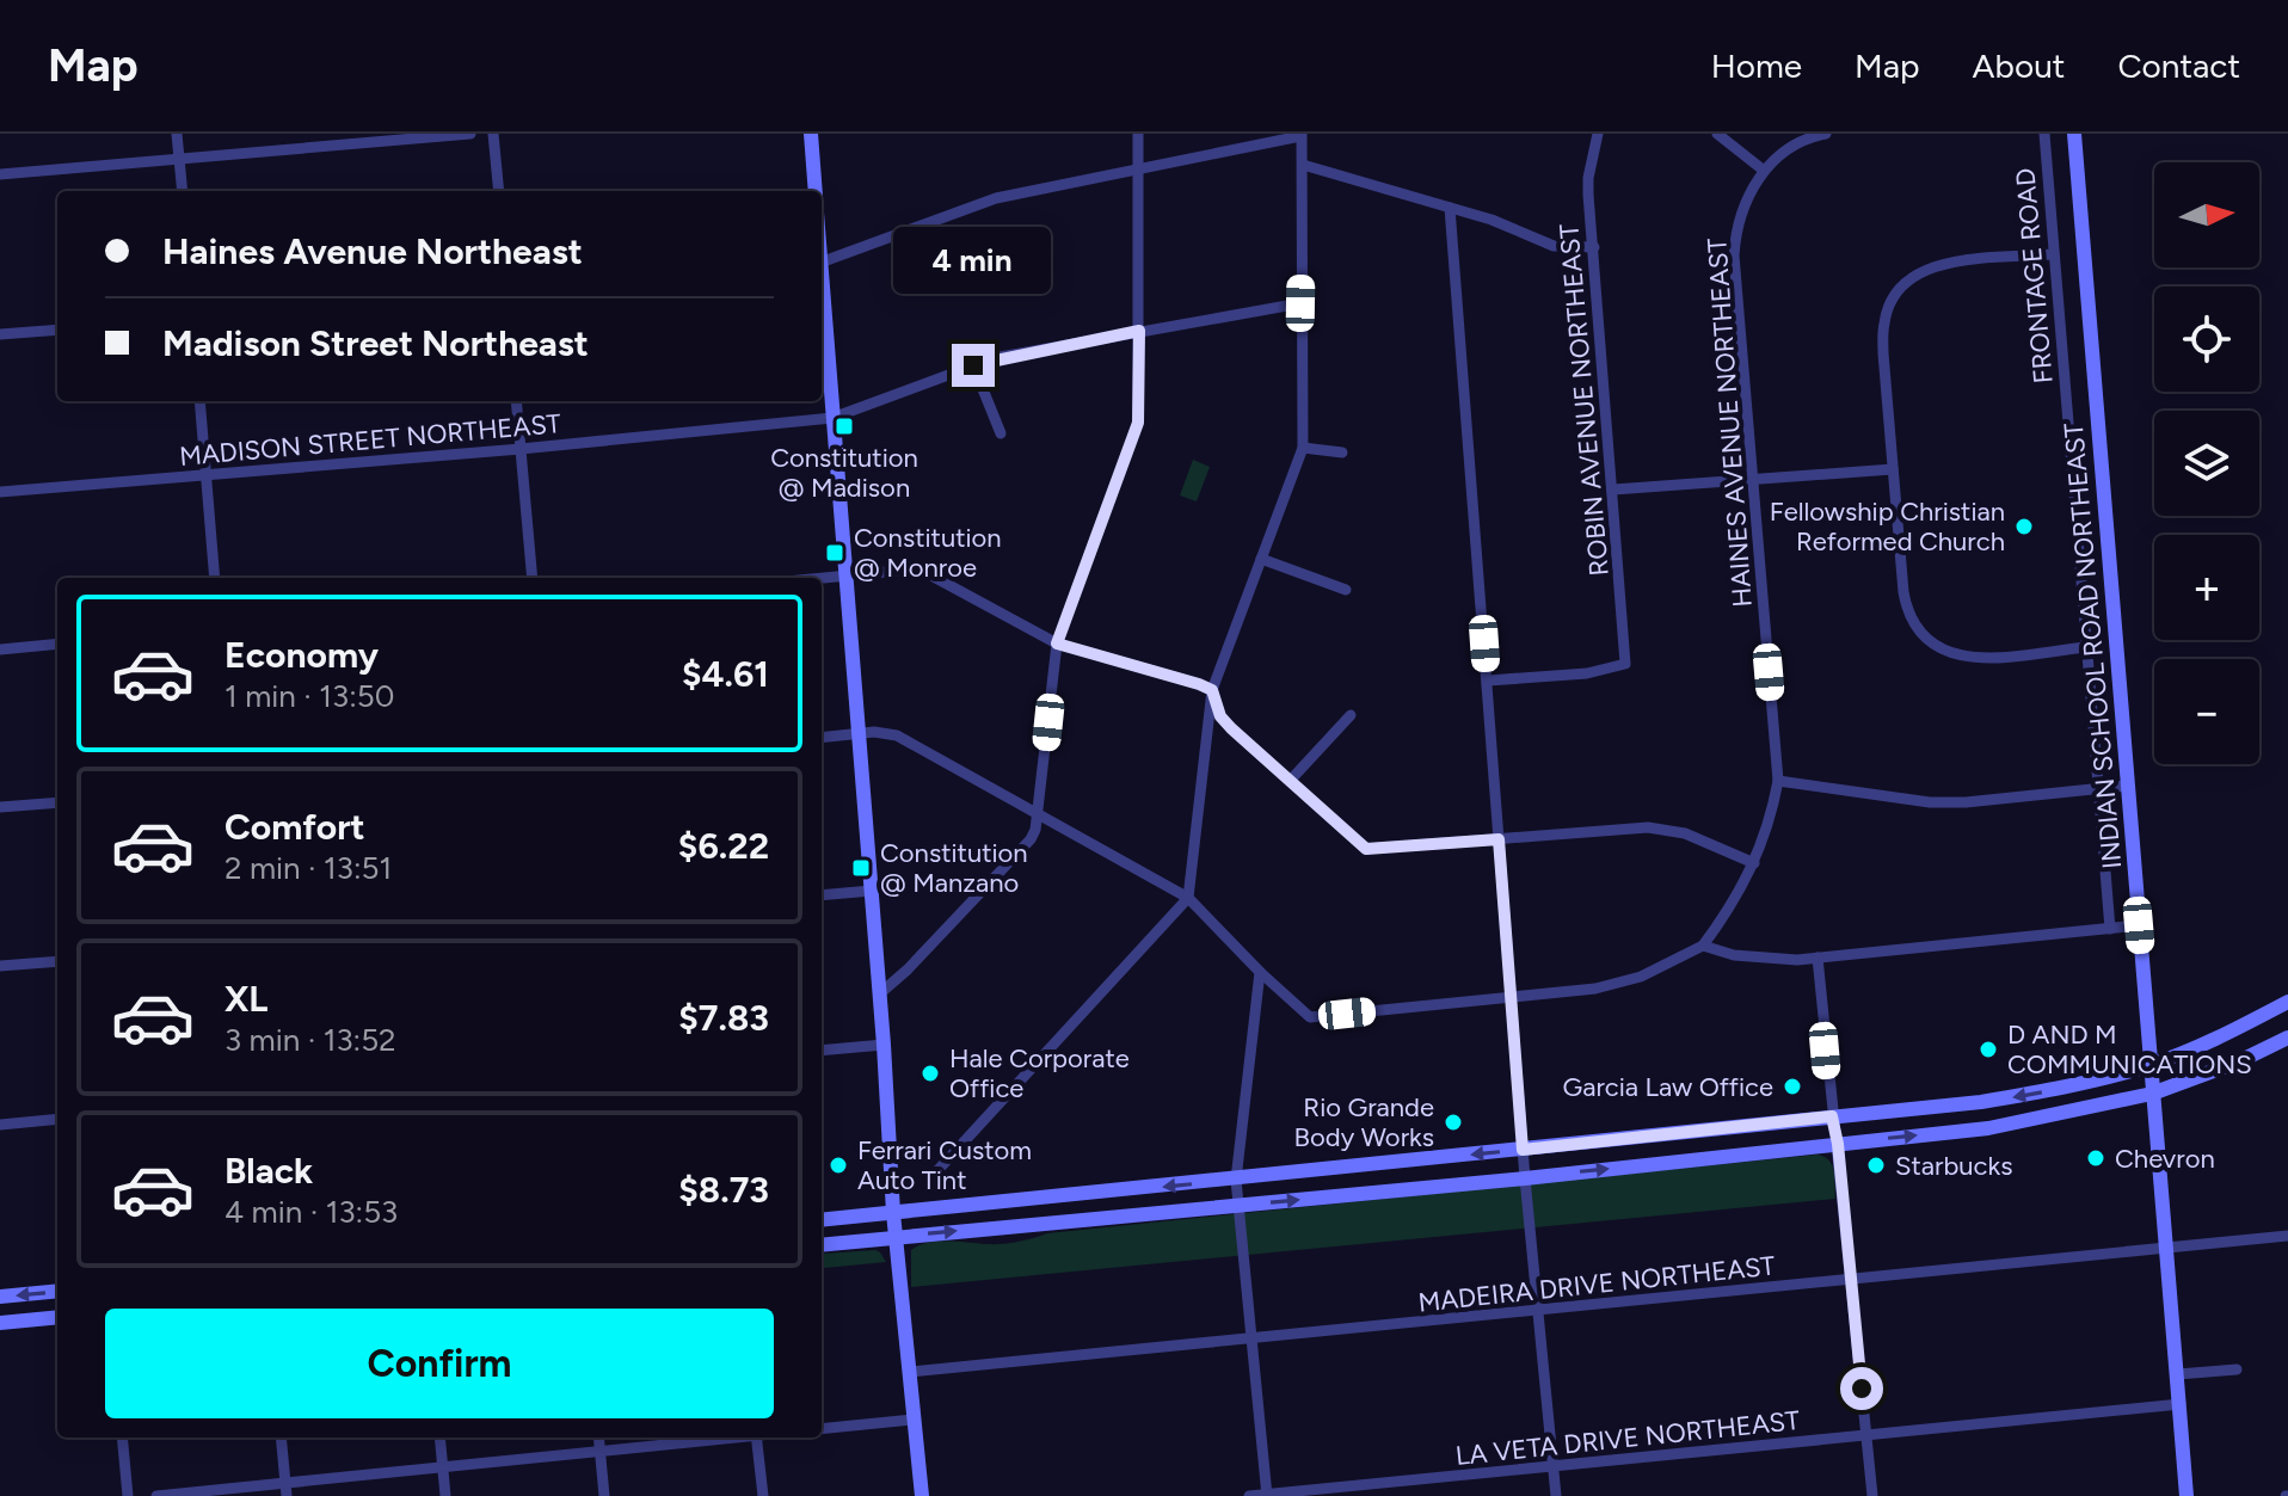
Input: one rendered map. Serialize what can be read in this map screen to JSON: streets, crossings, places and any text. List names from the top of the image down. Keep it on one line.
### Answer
{"streets":{"main road":["INDIAN SCHOOL ROAD NORTHEAST"],"street":["FRONTAGE ROAD","ROBIN AVENUE NORTHEAST","HAINES AVENUE NORTHEAST","MADISON STREET NORTHEAST","MADEIRA DRIVE NORTHEAST","LA VETA DRIVE NORTHEAST"]},"crossings":[["INDIAN SCHOOL ROAD NORTHEAST","MADEIRA DRIVE NORTHEAST"],["INDIAN SCHOOL ROAD NORTHEAST","LA VETA DRIVE NORTHEAST"]],"places":{"transit":["Constitution @ Madison","Constitution @ Monroe","Constitution @ Manzano"],"other":["Fellowship Christian Reformed Church","D AND M COMMUNICATIONS","Hale Corporate Office","Garcia Law Office","Rio Grande Body Works","Chevron","Ferrari Custom Auto Tint","Starbucks"]},"north":"right","page":{"header":"Map","nav":["Home","Map","About","Contact"],"map_buttons":["+","−"],"banner":["Haines Avenue Northeast","Madison Street Northeast"],"bubble":"4 min","list":[{"name":"Economy","note":"1 min · 13:50","value":"$4.61"},{"name":"Comfort","note":"2 min · 13:51","value":"$6.22"},{"name":"XL","note":"3 min · 13:52","value":"$7.83"},{"name":"Black","note":"4 min · 13:53","value":"$8.73"}],"buttons":"Confirm"}}
